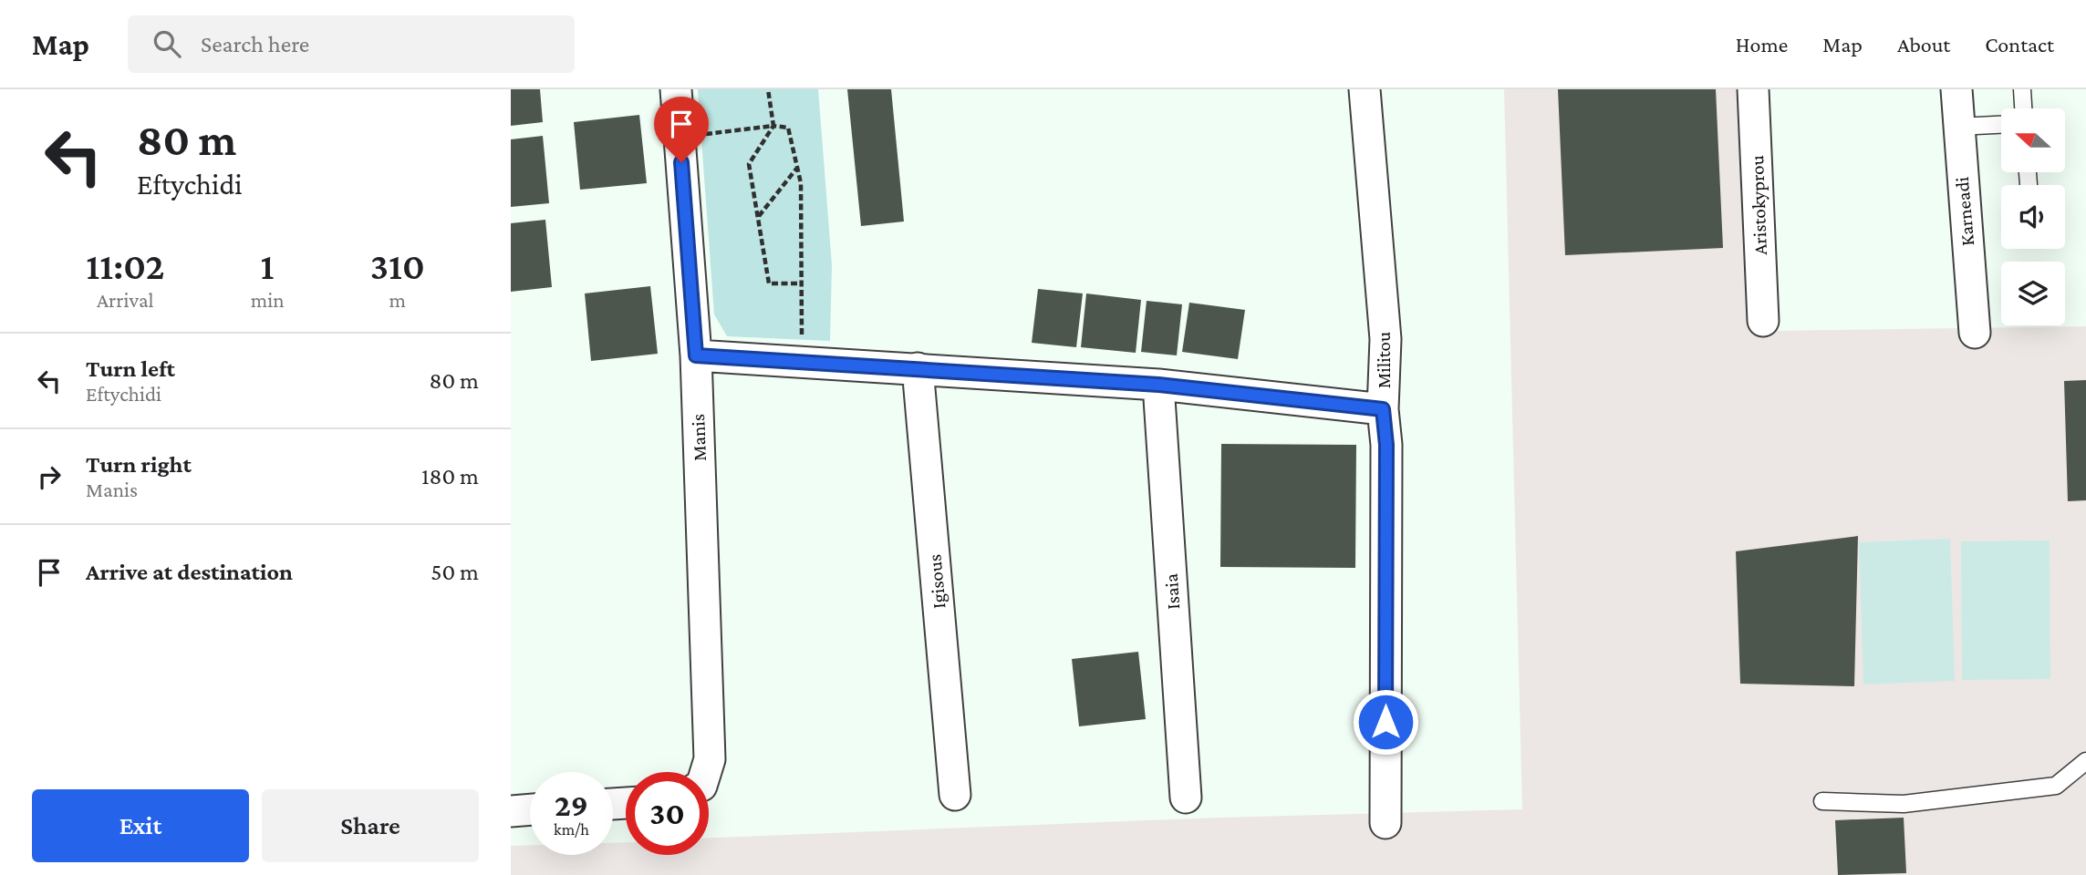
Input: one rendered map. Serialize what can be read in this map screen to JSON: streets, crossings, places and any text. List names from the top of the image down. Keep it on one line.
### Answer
{"streets":{"street":["Aristokyprou","Karneadi","Militou","Manis","Igisous","Isaia"]},"north":"left","page":{"header":"Map","search":"Search here","nav":["Home","Map","About","Contact"],"turn":["80 m","Eftychidi"],"eta":["11:02","Arrival","1","min","310","m"],"list":[{"name":"Turn left","note":"Eftychidi","value":"80 m"},{"name":"Turn right","note":"Manis","value":"180 m"},{"name":"Arrive at destination","value":"50 m"}],"speed":"29 km/h","limit":"30","buttons":["Exit","Share"]}}
